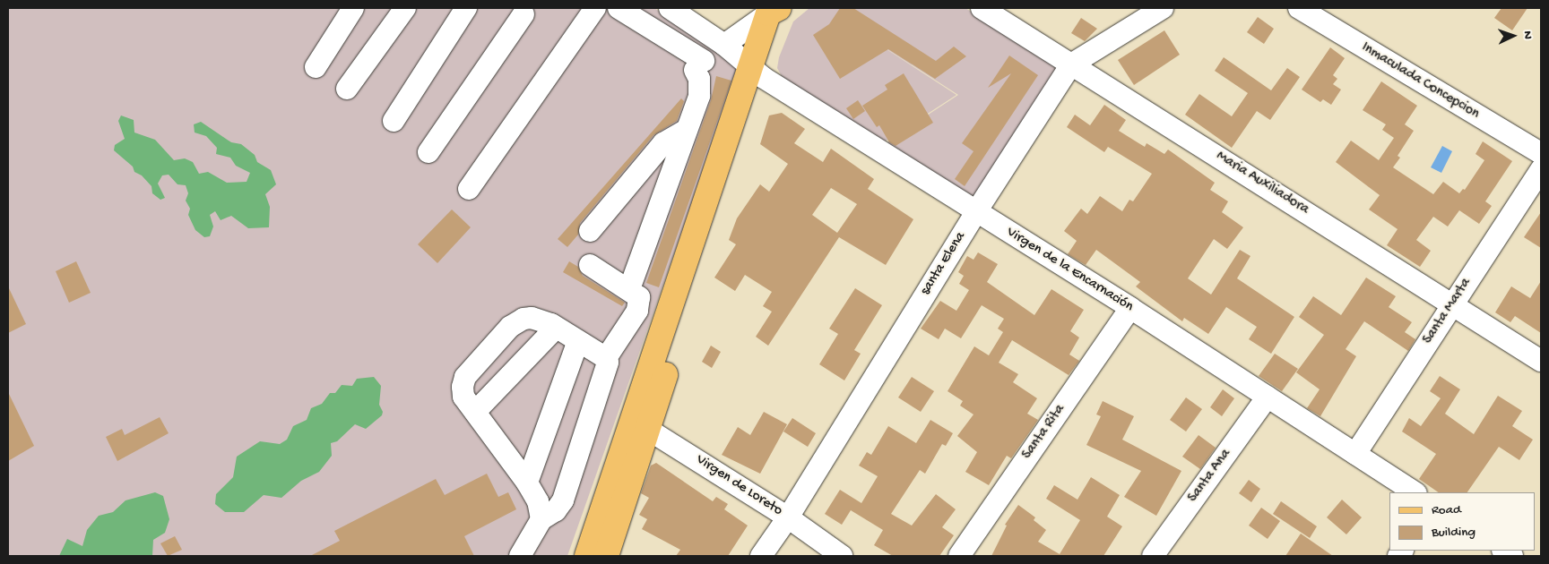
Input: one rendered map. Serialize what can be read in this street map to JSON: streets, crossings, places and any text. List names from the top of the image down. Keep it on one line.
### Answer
{"streets":{"street":["Inmaculada Concepcion","Maria Auxiliadora","santa Elena","Virgen de la Encarnación","Santa Marta","Santa Rita","Santa Ana","Virgen de Loreto"]},"crossings":[["Maria Auxiliadora","santa Elena"],["Maria Auxiliadora","Santa Marta"],["santa Elena","Virgen de la Encarnación"],["santa Elena","Virgen de Loreto"],["Virgen de la Encarnación","Santa Marta"],["Virgen de la Encarnación","Santa Rita"],["Virgen de la Encarnación","Santa Ana"]],"legend":["Road","Building"],"north":"right"}
